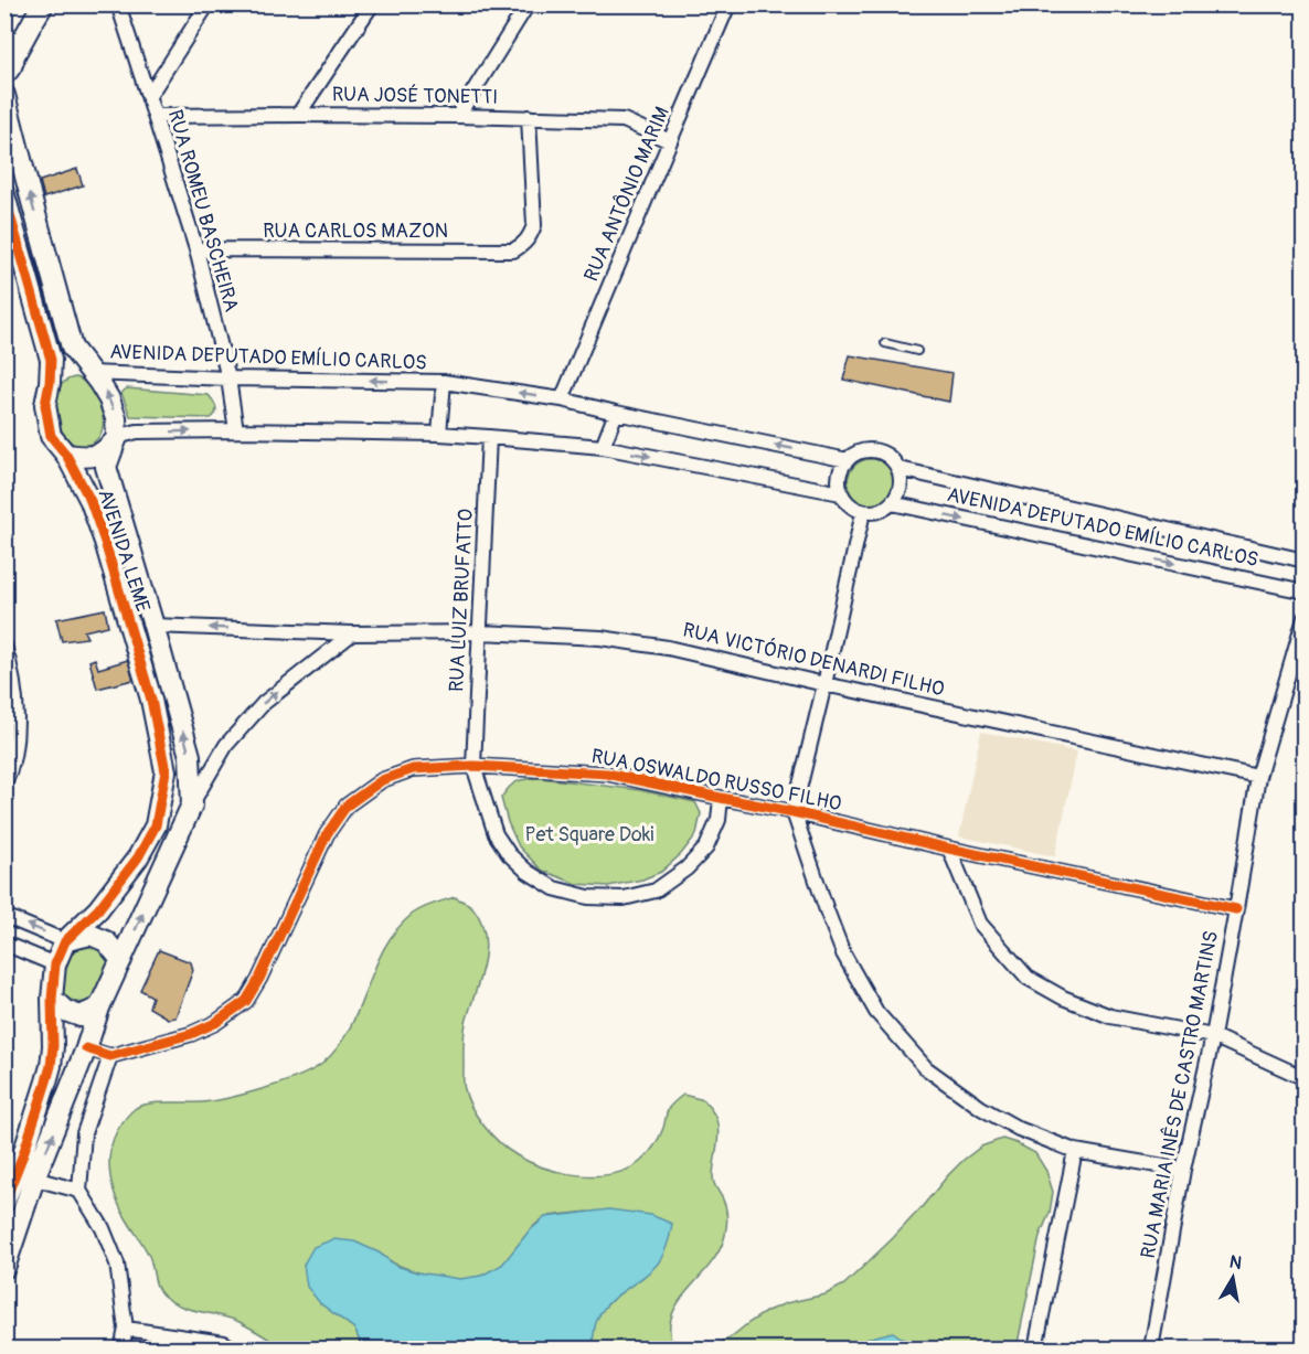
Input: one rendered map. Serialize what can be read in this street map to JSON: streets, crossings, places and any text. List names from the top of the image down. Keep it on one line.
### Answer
{"streets":{"street":["RUA JOSÉ TONETTI","RUA ANTÔNIO MARIM","RUA ROMEU BASCHEIRA","RUA CARLOS MAZON","AVENIDA DEPUTADO EMÍLIO CARLOS","AVENIDA LEME","RUA LUIZ BRUFATTO","RUA VICTÓRIO DENARDI FILHO","RUA OSWALDO RUSSO FILHO","RUA MARIA INÊS DE CASTRO MARTINS"]},"crossings":[["RUA JOSÉ TONETTI","RUA ANTÔNIO MARIM"],["RUA JOSÉ TONETTI","RUA ROMEU BASCHEIRA"],["RUA JOSÉ TONETTI","RUA CARLOS MAZON"],["RUA ANTÔNIO MARIM","AVENIDA DEPUTADO EMÍLIO CARLOS"],["RUA ROMEU BASCHEIRA","RUA CARLOS MAZON"],["RUA ROMEU BASCHEIRA","AVENIDA DEPUTADO EMÍLIO CARLOS"],["AVENIDA DEPUTADO EMÍLIO CARLOS","AVENIDA LEME"],["AVENIDA LEME","RUA VICTÓRIO DENARDI FILHO"],["RUA LUIZ BRUFATTO","RUA VICTÓRIO DENARDI FILHO"],["RUA LUIZ BRUFATTO","RUA OSWALDO RUSSO FILHO"],["RUA VICTÓRIO DENARDI FILHO","RUA MARIA INÊS DE CASTRO MARTINS"],["RUA OSWALDO RUSSO FILHO","RUA MARIA INÊS DE CASTRO MARTINS"]],"parks":["Pet Square Doki"],"north":"top"}
